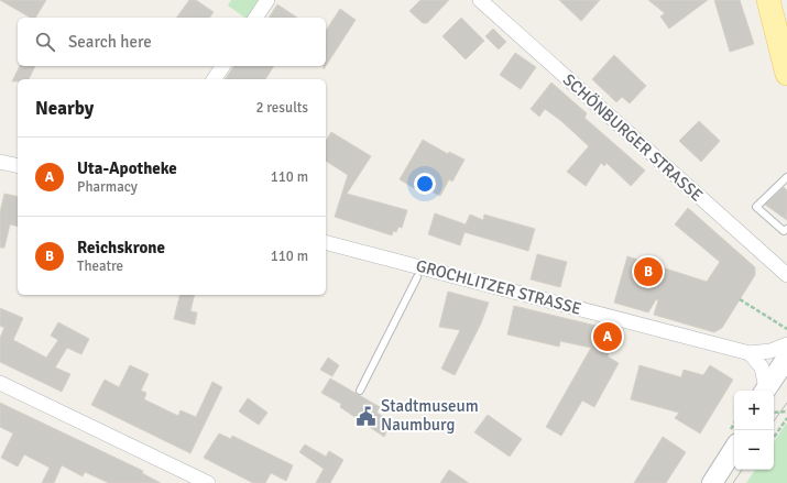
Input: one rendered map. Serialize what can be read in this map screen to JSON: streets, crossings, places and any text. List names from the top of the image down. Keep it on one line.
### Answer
{"streets":{"street":["SCHÖNBURGER STRASSE","GROCHLITZER STRASSE"]},"places":{"public building":["Stadtmuseum Naumburg"]},"page":{"search":"Search here","heading":["Nearby","2 results"],"list":[{"mark":"A","name":"Uta-Apotheke","note":"Pharmacy","value":"110 m"},{"mark":"B","name":"Reichskrone","note":"Theatre","value":"110 m"}],"pins":["B","A"],"map_buttons":["+","−"]}}
